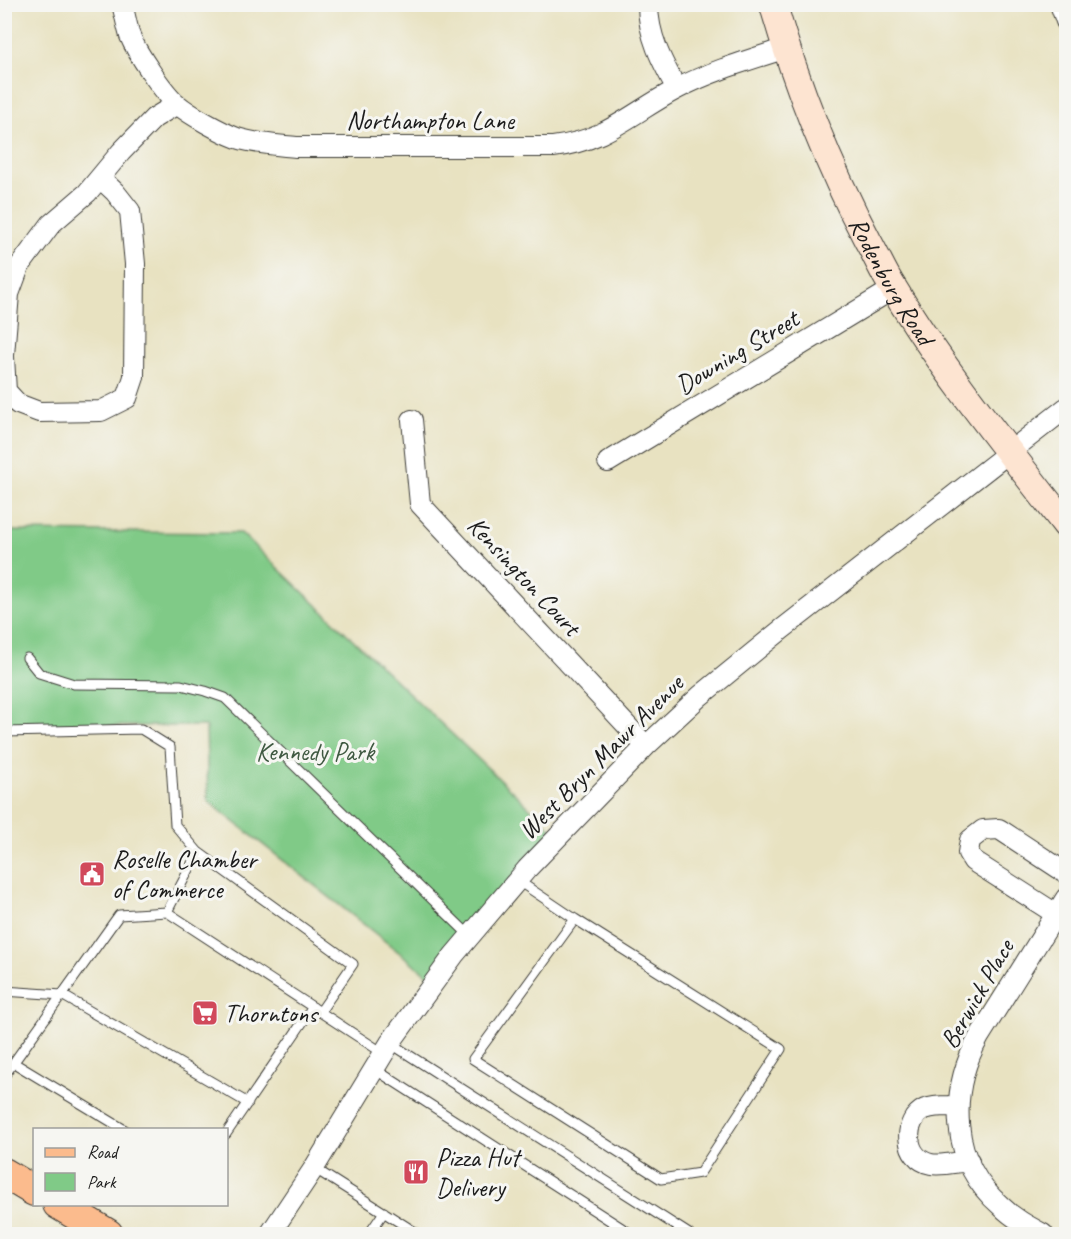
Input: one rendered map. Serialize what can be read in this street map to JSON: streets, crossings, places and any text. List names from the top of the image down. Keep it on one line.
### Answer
{"streets":{"street":["Northampton Lane","Rodenburg Road","Downing Street","Kensington Court","West Bryn Mawr Avenue","Berwick Place"]},"crossings":[["Northampton Lane","Rodenburg Road"],["Rodenburg Road","Downing Street"],["Rodenburg Road","West Bryn Mawr Avenue"],["Kensington Court","West Bryn Mawr Avenue"]],"parks":["Kennedy Park"],"places":{"public building":["Roselle Chamber of Commerce"],"supermarket":["Thorntons"],"restaurant":["Pizza Hut Delivery"]},"legend":["Road","Park"]}
